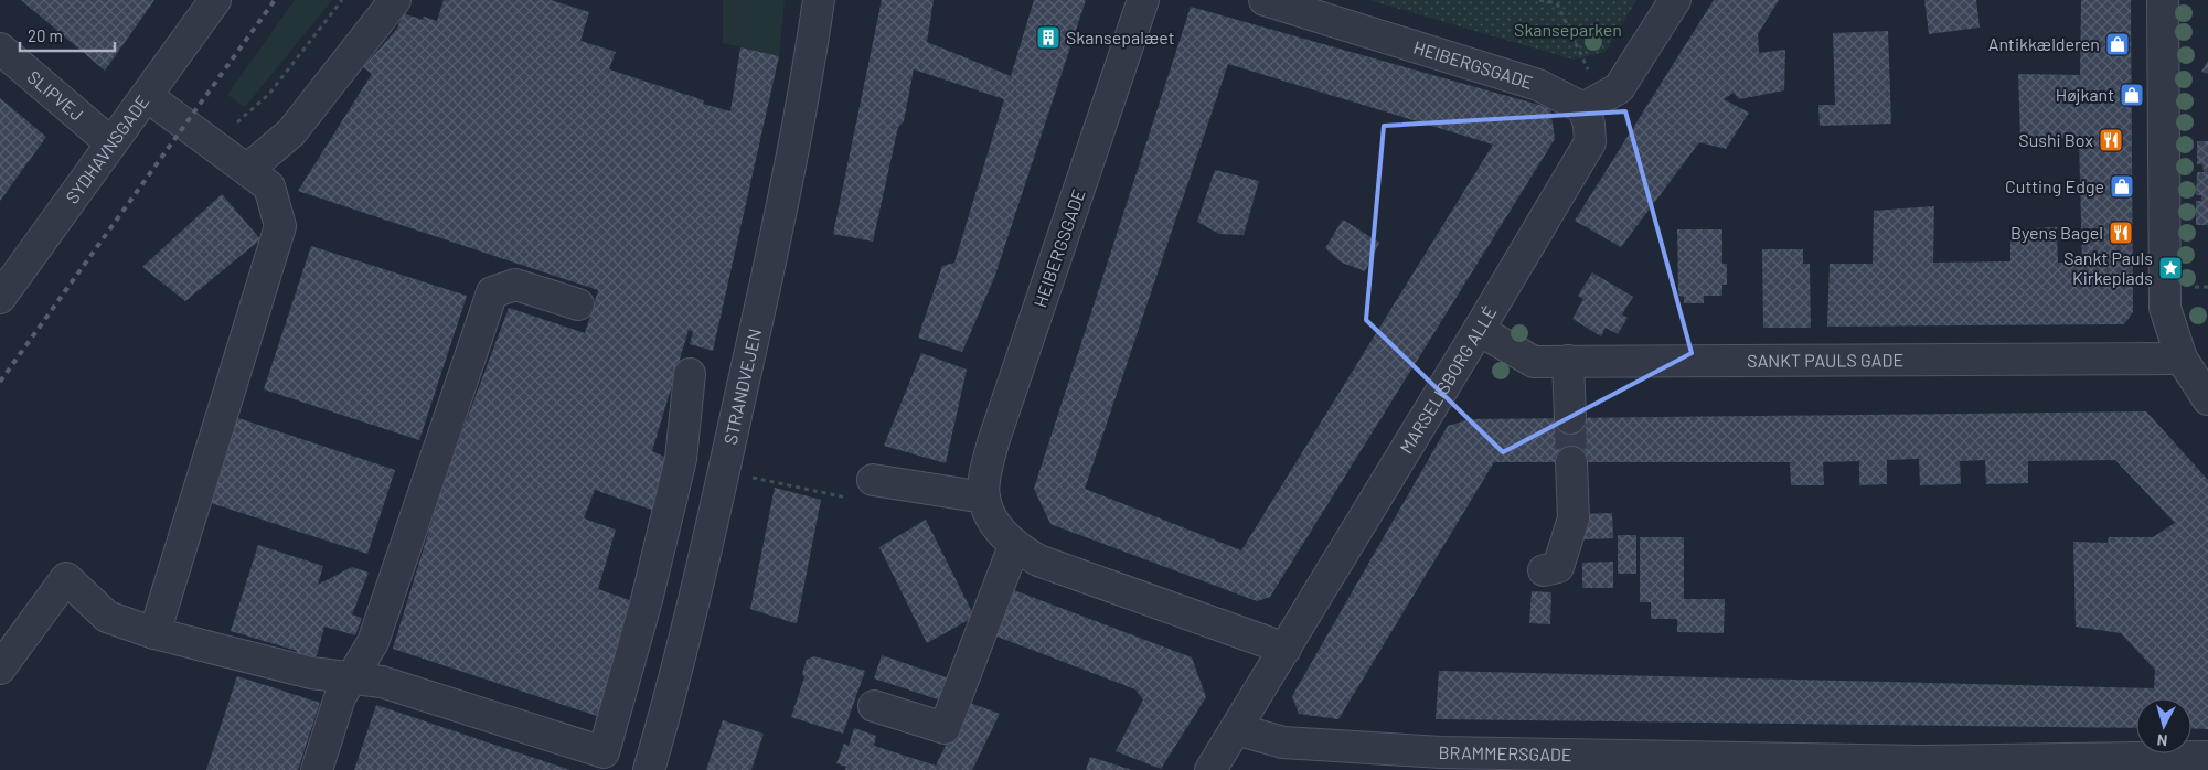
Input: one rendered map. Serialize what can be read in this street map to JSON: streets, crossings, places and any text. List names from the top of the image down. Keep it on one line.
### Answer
{"streets":{"street":["HEIBERGSGADE","SLIPVEJ","SYDHAVNSGADE","SANKT PAULS GADE","MARSELISBORG ALLÉ","STRANDVEJEN","BRAMMERSGADE"]},"crossings":[["HEIBERGSGADE","MARSELISBORG ALLÉ"],["SLIPVEJ","SYDHAVNSGADE"],["SANKT PAULS GADE","MARSELISBORG ALLÉ"],["MARSELISBORG ALLÉ","BRAMMERSGADE"]],"parks":["Skanseparken"],"places":{"building":["Skansepalæet"],"shop":["Antikkælderen","Højkant","Cutting Edge"],"restaurant":["Sushi Box","Byens Bagel"],"place":["Sankt Pauls Kirkeplads"]},"scale_bar":"20 m","north":"bottom"}
